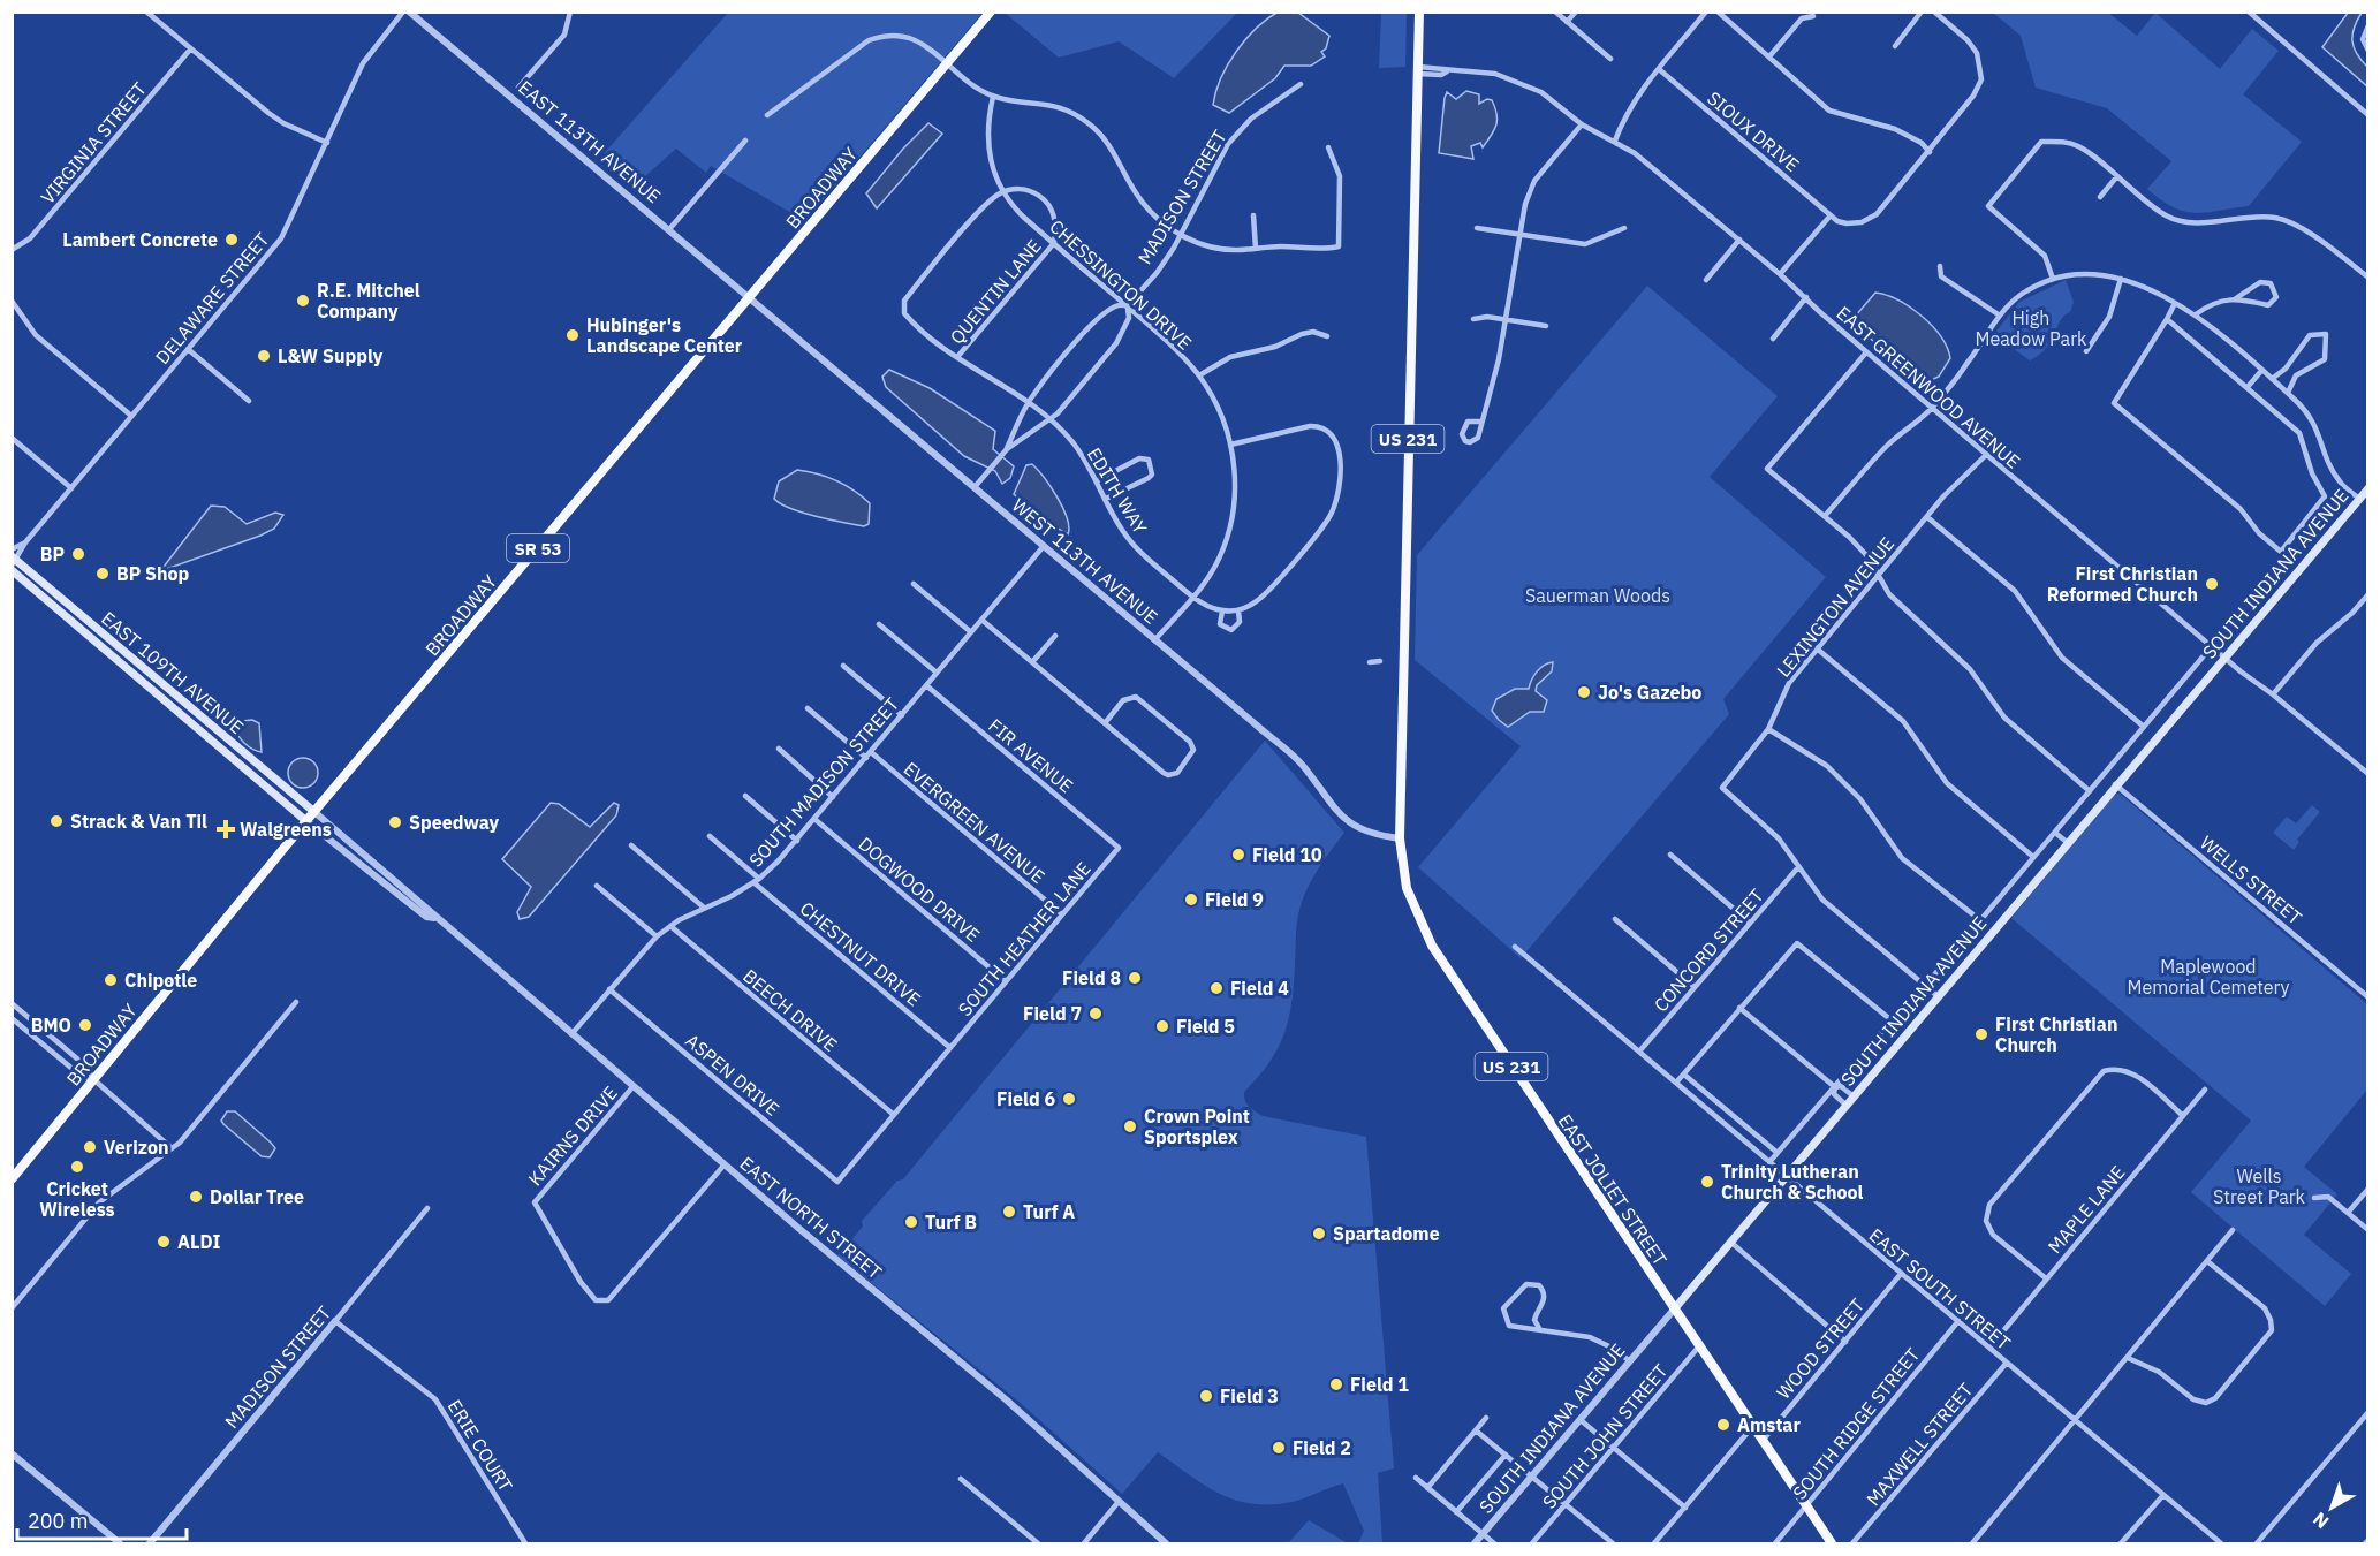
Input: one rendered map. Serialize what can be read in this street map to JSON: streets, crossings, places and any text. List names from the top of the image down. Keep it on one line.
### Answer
{"streets":{"main road":["BROADWAY","US 231","SR 53","SOUTH INDIANA AVENUE","EAST 109TH AVENUE","EAST JOLIET STREET"],"street":["SIOUX DRIVE","EAST 113TH AVENUE","VIRGINIA STREET","MADISON STREET","CHESSINGTON DRIVE","QUENTIN LANE","DELAWARE STREET","EAST GREENWOOD AVENUE","EDITH WAY","WEST 113TH AVENUE","LEXINGTON AVENUE","FIR AVENUE","SOUTH MADISON STREET","EVERGREEN AVENUE","WELLS STREET","DOGWOOD DRIVE","SOUTH HEATHER LANE","CONCORD STREET","CHESTNUT DRIVE","BEECH DRIVE","ASPEN DRIVE","KAIRNS DRIVE","MAPLE LANE","EAST NORTH STREET","EAST SOUTH STREET","WOOD STREET","SOUTH RIDGE STREET","SOUTH JOHN STREET","MAXWELL STREET","ERIE COURT"]},"crossings":[["EAST 113TH AVENUE","BROADWAY"],["EAST 113TH AVENUE","WEST 113TH AVENUE"],["BROADWAY","WEST 113TH AVENUE"],["BROADWAY","EAST 109TH AVENUE"],["BROADWAY","EAST NORTH STREET"],["MADISON STREET","CHESSINGTON DRIVE"],["MADISON STREET","EDITH WAY"],["MADISON STREET","WEST 113TH AVENUE"],["MADISON STREET","ERIE COURT"],["CHESSINGTON DRIVE","QUENTIN LANE"],["CHESSINGTON DRIVE","EDITH WAY"],["CHESSINGTON DRIVE","WEST 113TH AVENUE"],["QUENTIN LANE","EDITH WAY"],["DELAWARE STREET","EAST 109TH AVENUE"],["EAST GREENWOOD AVENUE","US 231"],["EAST GREENWOOD AVENUE","SOUTH INDIANA AVENUE"],["EAST GREENWOOD AVENUE","LEXINGTON AVENUE"],["US 231","WEST 113TH AVENUE"],["US 231","EAST JOLIET STREET"],["WEST 113TH AVENUE","SOUTH MADISON STREET"],["WEST 113TH AVENUE","EAST JOLIET STREET"],["SOUTH INDIANA AVENUE","WELLS STREET"],["SOUTH INDIANA AVENUE","EAST JOLIET STREET"],["SOUTH INDIANA AVENUE","EAST SOUTH STREET"],["LEXINGTON AVENUE","CONCORD STREET"],["EAST 109TH AVENUE","EAST NORTH STREET"],["FIR AVENUE","SOUTH MADISON STREET"],["FIR AVENUE","SOUTH HEATHER LANE"],["SOUTH MADISON STREET","EVERGREEN AVENUE"],["SOUTH MADISON STREET","DOGWOOD DRIVE"],["SOUTH MADISON STREET","CHESTNUT DRIVE"],["SOUTH MADISON STREET","BEECH DRIVE"],["SOUTH MADISON STREET","ASPEN DRIVE"],["SOUTH MADISON STREET","EAST NORTH STREET"],["EVERGREEN AVENUE","SOUTH HEATHER LANE"],["DOGWOOD DRIVE","SOUTH HEATHER LANE"],["SOUTH HEATHER LANE","CHESTNUT DRIVE"],["SOUTH HEATHER LANE","BEECH DRIVE"],["SOUTH HEATHER LANE","ASPEN DRIVE"],["CONCORD STREET","EAST SOUTH STREET"],["KAIRNS DRIVE","EAST NORTH STREET"],["EAST JOLIET STREET","WOOD STREET"],["EAST JOLIET STREET","SOUTH RIDGE STREET"],["EAST JOLIET STREET","SOUTH JOHN STREET"],["MAPLE LANE","EAST SOUTH STREET"],["EAST SOUTH STREET","WOOD STREET"],["EAST SOUTH STREET","SOUTH RIDGE STREET"],["EAST SOUTH STREET","MAXWELL STREET"]],"parks":["High Meadow Park","Sauerman Woods","Maplewood Memorial Cemetery","Wells Street Park"],"places":{"other":["Lambert Concrete","R.E. Mitchel Company","Hubinger's Landscape Center","L&W Supply","BP","BP Shop","First Christian Reformed Church","Jo's Gazebo","Strack & Van Til","Speedway","Field 10","Field 9","Field 8","Chipotle","Field 4","Field 7","BMO","Field 5","First Christian Church","Field 6","Crown Point Sportsplex","Verizon","Cricket Wireless","Trinity Lutheran Church & School","Dollar Tree","Turf A","Turf B","Spartadome","ALDI","Field 1","Field 3","Amstar","Field 2"],"health":["Walgreens"]},"scale_bar":"200 m","north":"bottom left"}
